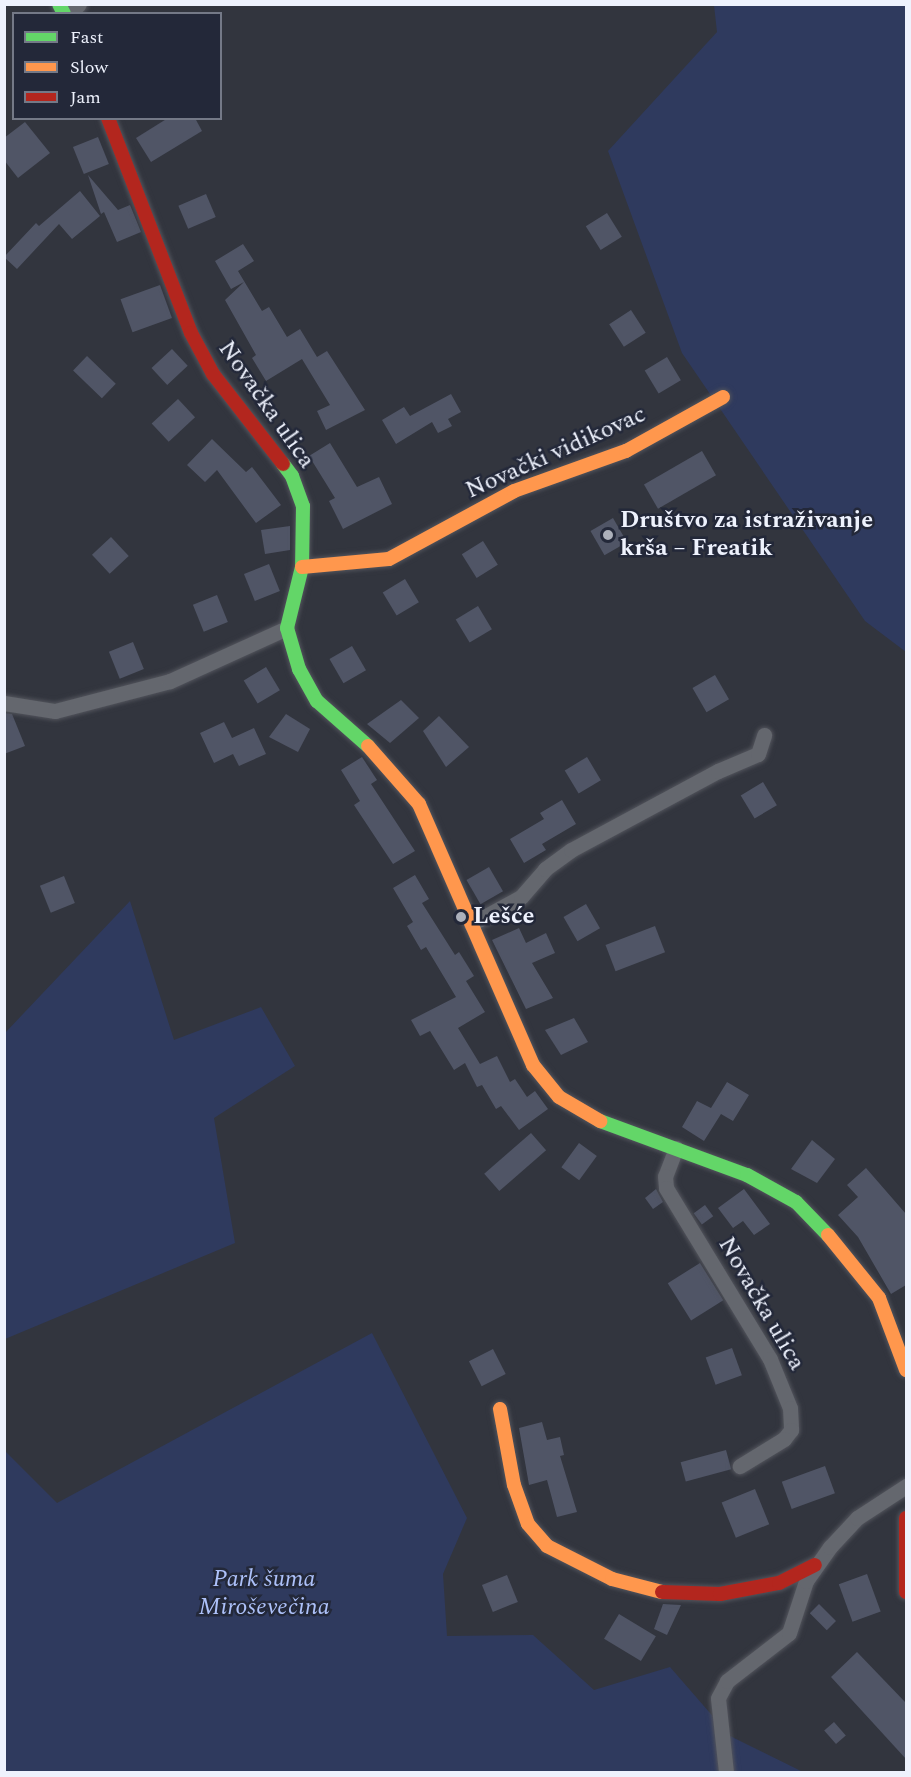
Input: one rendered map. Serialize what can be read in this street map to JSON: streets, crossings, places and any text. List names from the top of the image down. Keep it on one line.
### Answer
{"streets":{"street":["Novačka ulica","Novački vidikovac"]},"crossings":[["Novačka ulica","Novački vidikovac"]],"parks":["Park šuma Miroševečina"],"places":["Društvo za istraživanje krša – Freatik","Lešće"],"legend":["Fast","Slow","Jam"]}
